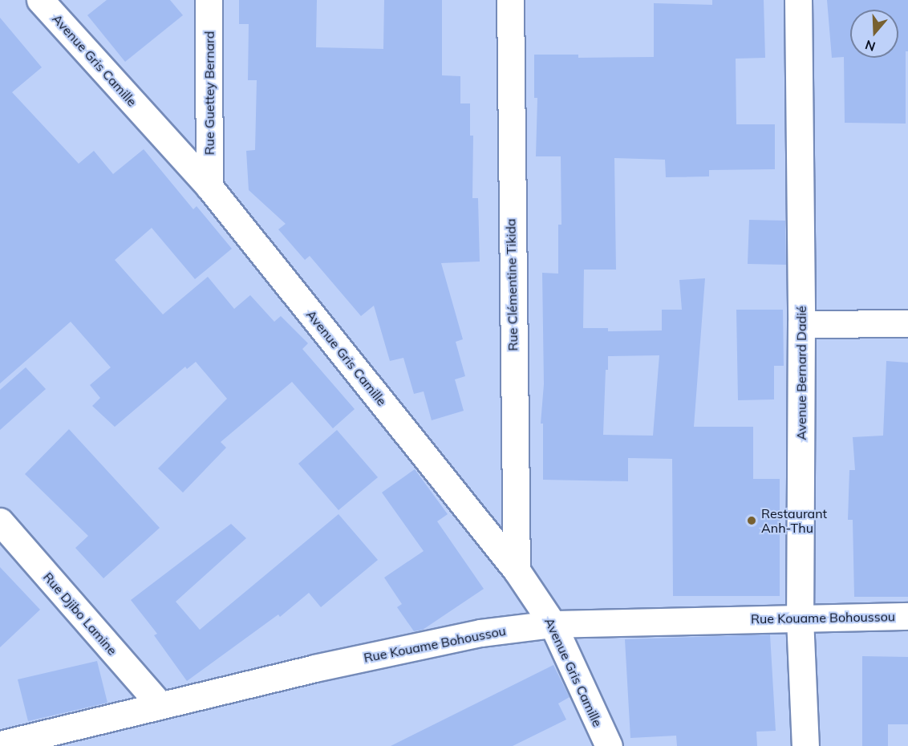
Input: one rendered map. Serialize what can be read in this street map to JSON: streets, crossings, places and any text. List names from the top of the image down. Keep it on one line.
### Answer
{"streets":{"street":["Avenue Gris Camille","Rue Guettey Bernard","Rue Clémentine Tikida","Avenue Bernard Dadié","Rue Djibo Lamine","Rue Kouame Bohoussou"]},"crossings":[["Avenue Gris Camille","Rue Guettey Bernard"],["Avenue Gris Camille","Rue Clémentine Tikida"],["Avenue Gris Camille","Rue Kouame Bohoussou"],["Avenue Bernard Dadié","Rue Kouame Bohoussou"],["Rue Djibo Lamine","Rue Kouame Bohoussou"]],"places":["Restaurant Anh-Thu"],"north":"bottom"}
